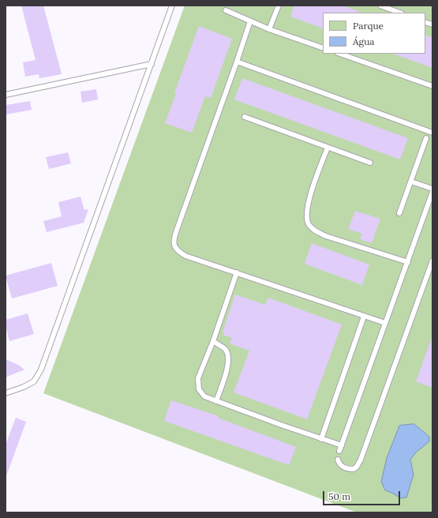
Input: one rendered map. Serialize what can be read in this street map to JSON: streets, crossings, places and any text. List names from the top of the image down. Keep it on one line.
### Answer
{"legend":["Parque","Água"],"scale_bar":"50 m"}
